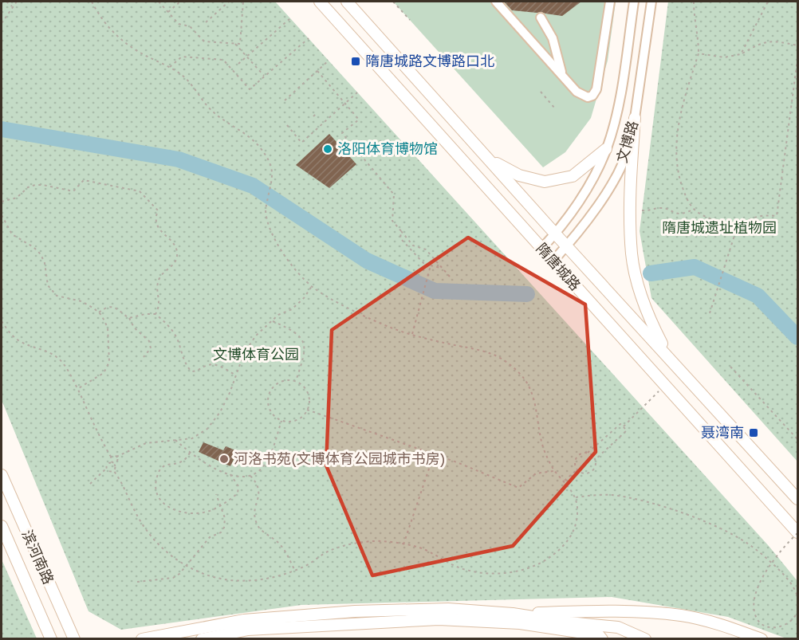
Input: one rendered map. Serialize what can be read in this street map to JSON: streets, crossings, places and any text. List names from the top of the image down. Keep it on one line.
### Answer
{"streets":{"main road":["隋唐城路","滨河南路"],"street":["文博路"]},"crossings":[["文博路","隋唐城路"]],"parks":["隋唐城遗址植物园","文博体育公园"],"places":{"transit":["隋唐城路文博路口北","聂湾南"],"other":["洛阳体育博物馆","河洛书苑(文博体育公园城市书房)"]}}
